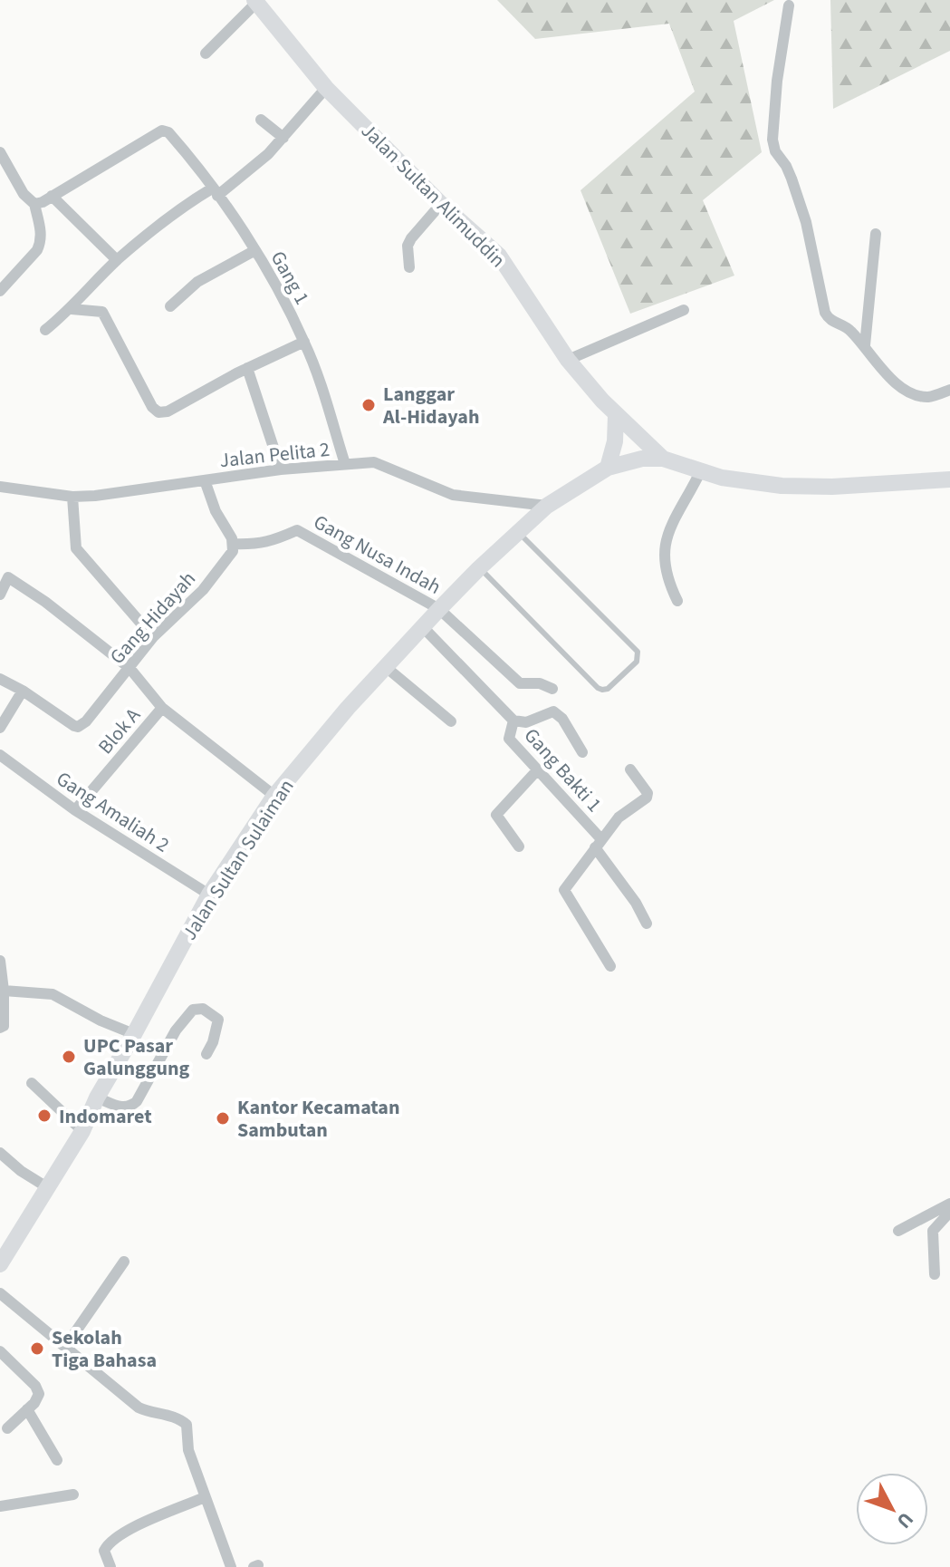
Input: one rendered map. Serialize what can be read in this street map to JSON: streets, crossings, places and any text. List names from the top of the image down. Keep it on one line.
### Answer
{"streets":{"main road":["Jalan Sultan Alimuddin","Jalan Sultan Sulaiman"],"street":["Gang 1","Jalan Pelita 2","Gang Nusa Indah","Gang Hidayah","Blok A","Gang Bakti 1","Gang Amaliah 2"]},"crossings":[["Jalan Sultan Alimuddin","Jalan Sultan Sulaiman"],["Gang 1","Jalan Pelita 2"],["Jalan Pelita 2","Jalan Sultan Sulaiman"],["Gang Nusa Indah","Gang Hidayah"],["Gang Nusa Indah","Jalan Sultan Sulaiman"],["Blok A","Gang Amaliah 2"],["Gang Bakti 1","Jalan Sultan Sulaiman"],["Gang Amaliah 2","Jalan Sultan Sulaiman"]],"places":["Langgar Al-Hidayah","UPC Pasar Galunggung","Indomaret","Kantor Kecamatan Sambutan","Sekolah Tiga Bahasa"],"north":"bottom right"}
